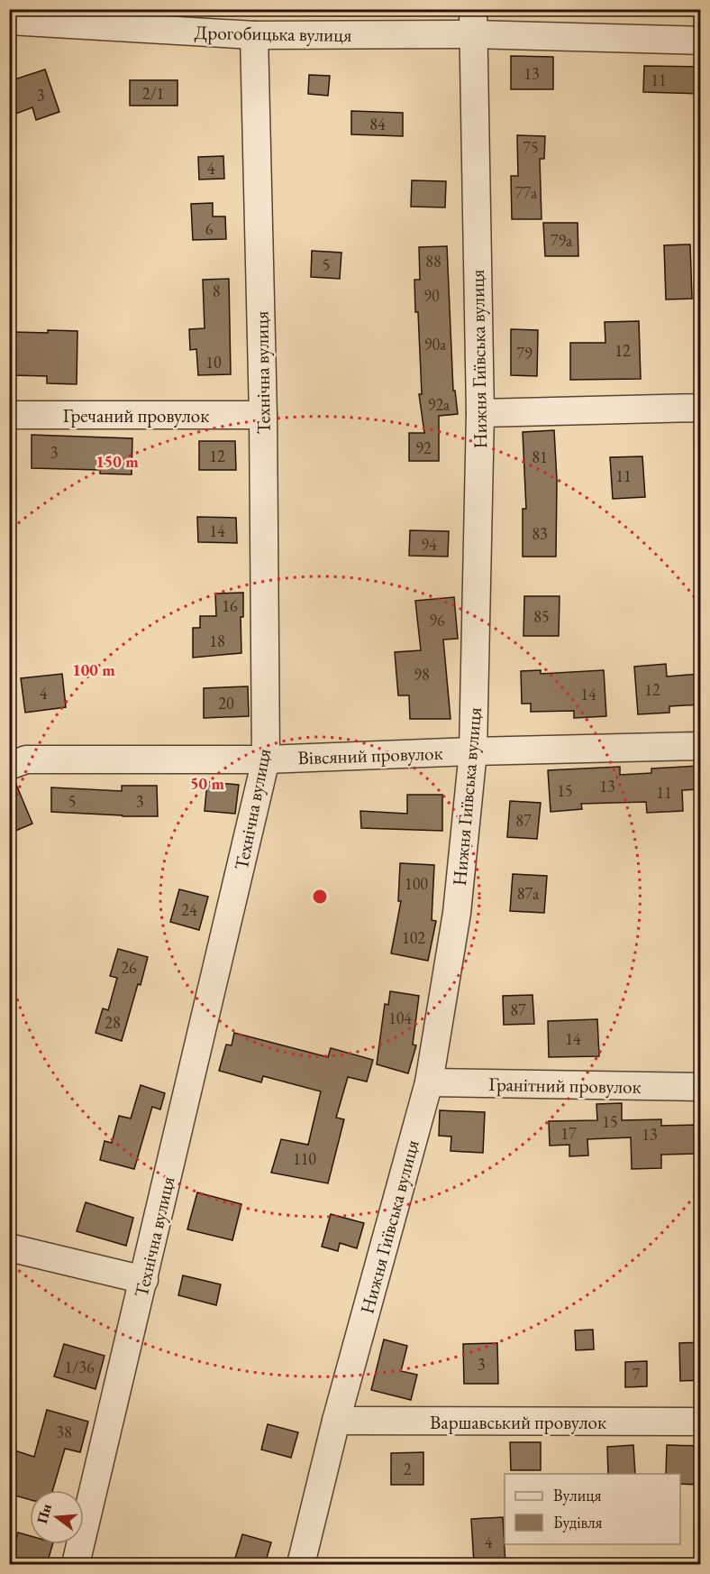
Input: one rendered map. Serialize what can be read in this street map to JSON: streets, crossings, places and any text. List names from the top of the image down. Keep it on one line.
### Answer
{"streets":{"street":["Дрогобицька вулиця","Нижня Гиївська вулиця","Технічна вулиця","Гречаний провулок","Вівсяний провулок","Гранітний провулок","Варшавський провулок"]},"crossings":[["Дрогобицька вулиця","Нижня Гиївська вулиця"],["Дрогобицька вулиця","Технічна вулиця"],["Нижня Гиївська вулиця","Вівсяний провулок"],["Нижня Гиївська вулиця","Гранітний провулок"],["Нижня Гиївська вулиця","Варшавський провулок"],["Технічна вулиця","Гречаний провулок"],["Технічна вулиця","Вівсяний провулок"]],"house_numbers":["13","11","2/1","3","84","75","4","77а","6","79а","88","5","8","90","90а","12","79","10","92а","92","3","12","81","11","14","83","94","16","85","96","18","98","12","4","14","20","13","15","11","5","3","87","100","87а","24","102","26","87","104","28","14","15","17","13","110","3","1/36","7","38","2","4"],"legend":["Вулиця","Будівля"],"north":"left","rings":["150 m","100 m","50 m"]}
